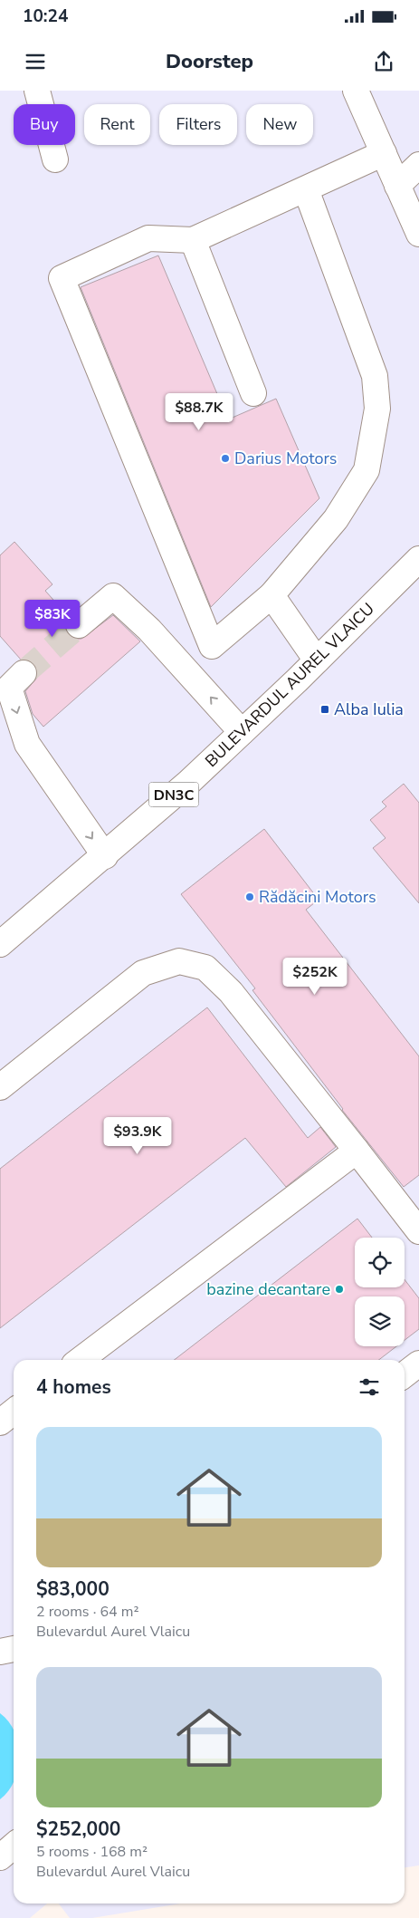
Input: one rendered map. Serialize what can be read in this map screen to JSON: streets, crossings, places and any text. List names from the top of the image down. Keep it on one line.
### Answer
{"streets":{"main road":["BULEVARDUL AUREL VLAICU","DN3C"]},"places":{"other":["Darius Motors","Rădăcini Motors","bazine decantare"],"transit":["Alba Iulia"]},"page":{"status":"10:24","header":"Doorstep","chip":["Buy","Rent","Filters","New"],"price":["$88.7K","$83K","$252K","$93.9K"],"heading":"4 homes","list":[{"name":"$83,000","note":"2 rooms · 64 m² · Bulevardul Aurel Vlaicu"},{"name":"$252,000","note":"5 rooms · 168 m² · Bulevardul Aurel Vlaicu"}]}}
